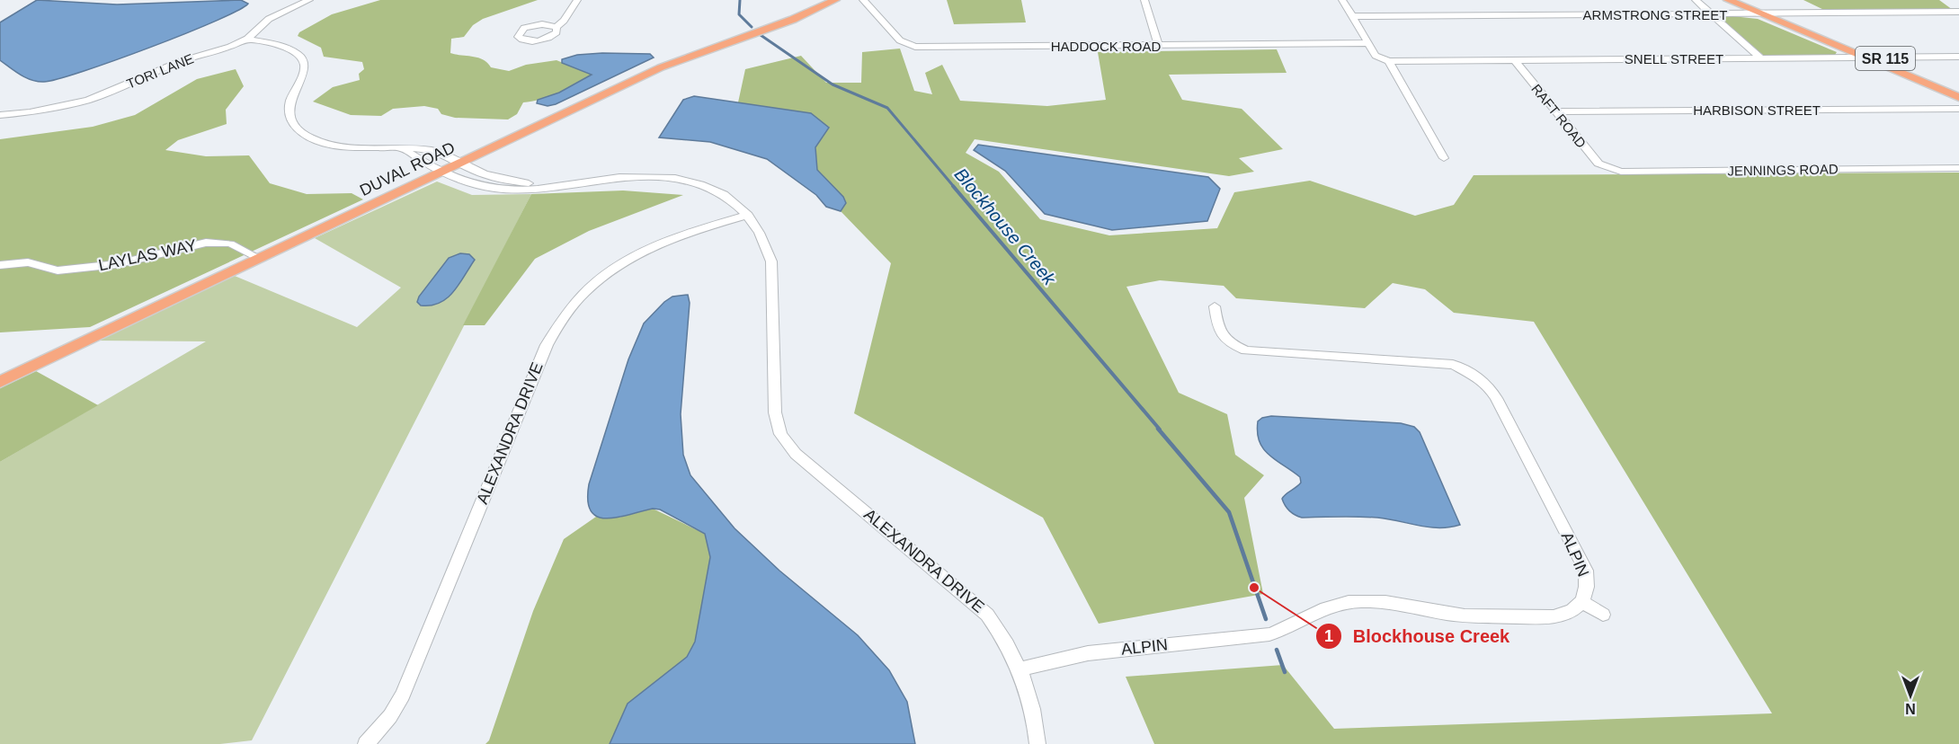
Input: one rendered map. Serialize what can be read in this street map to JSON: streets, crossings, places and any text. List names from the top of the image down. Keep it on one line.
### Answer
{"streets":{"main road":["SR 115","DUVAL ROAD"],"street":["ARMSTRONG STREET","HADDOCK ROAD","SNELL STREET","TORI LANE","HARBISON STREET","RAFT ROAD","JENNINGS ROAD","LAYLAS WAY","ALEXANDRA DRIVE","ALPIN"]},"crossings":[["ARMSTRONG STREET","SR 115"],["SNELL STREET","SR 115"],["SNELL STREET","RAFT ROAD"],["TORI LANE","ALEXANDRA DRIVE"],["HARBISON STREET","RAFT ROAD"],["RAFT ROAD","JENNINGS ROAD"],["DUVAL ROAD","LAYLAS WAY"],["DUVAL ROAD","ALEXANDRA DRIVE"],["ALEXANDRA DRIVE","ALPIN"]],"water":["Blockhouse Creek"],"places":["Blockhouse Creek"],"north":"bottom"}
